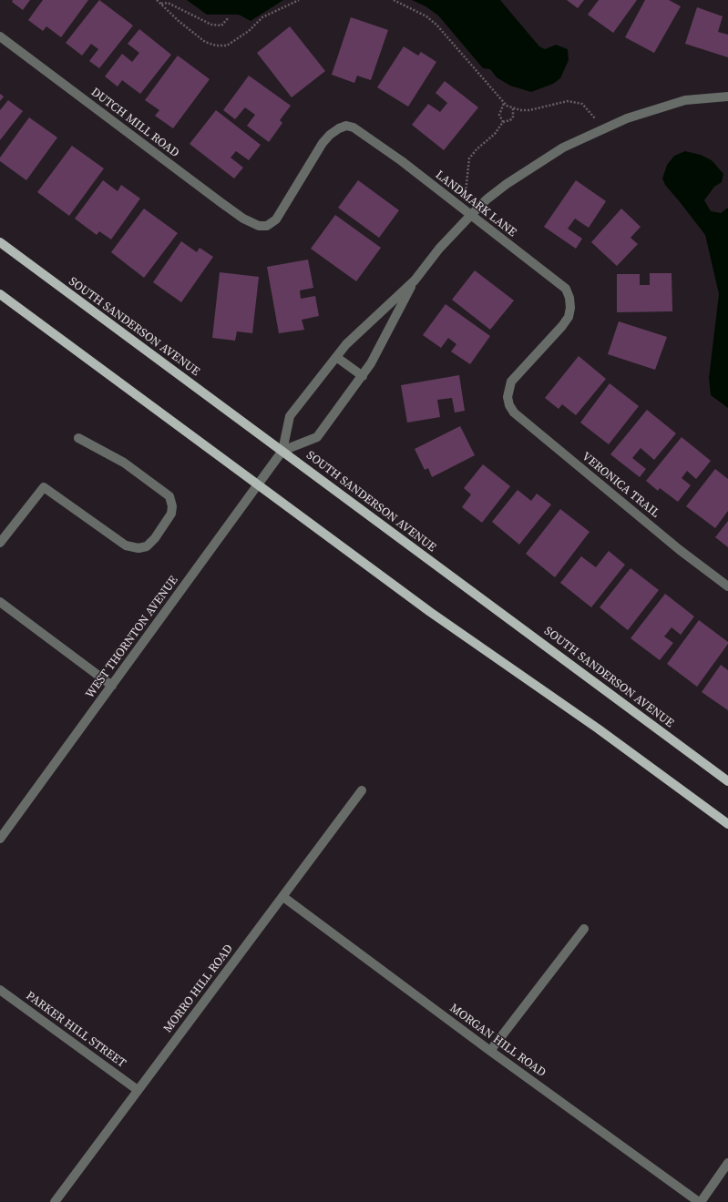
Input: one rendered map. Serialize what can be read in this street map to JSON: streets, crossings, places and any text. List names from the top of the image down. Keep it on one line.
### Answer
{"streets":{"main road":["SOUTH SANDERSON AVENUE"],"street":["DUTCH MILL ROAD","LANDMARK LANE","VERONICA TRAIL","WEST THORNTON AVENUE","MORRO HILL ROAD","PARKER HILL STREET","MORGAN HILL ROAD"]},"crossings":[["DUTCH MILL ROAD","LANDMARK LANE"],["LANDMARK LANE","VERONICA TRAIL"],["SOUTH SANDERSON AVENUE","WEST THORNTON AVENUE"],["MORRO HILL ROAD","PARKER HILL STREET"],["MORRO HILL ROAD","MORGAN HILL ROAD"]]}
